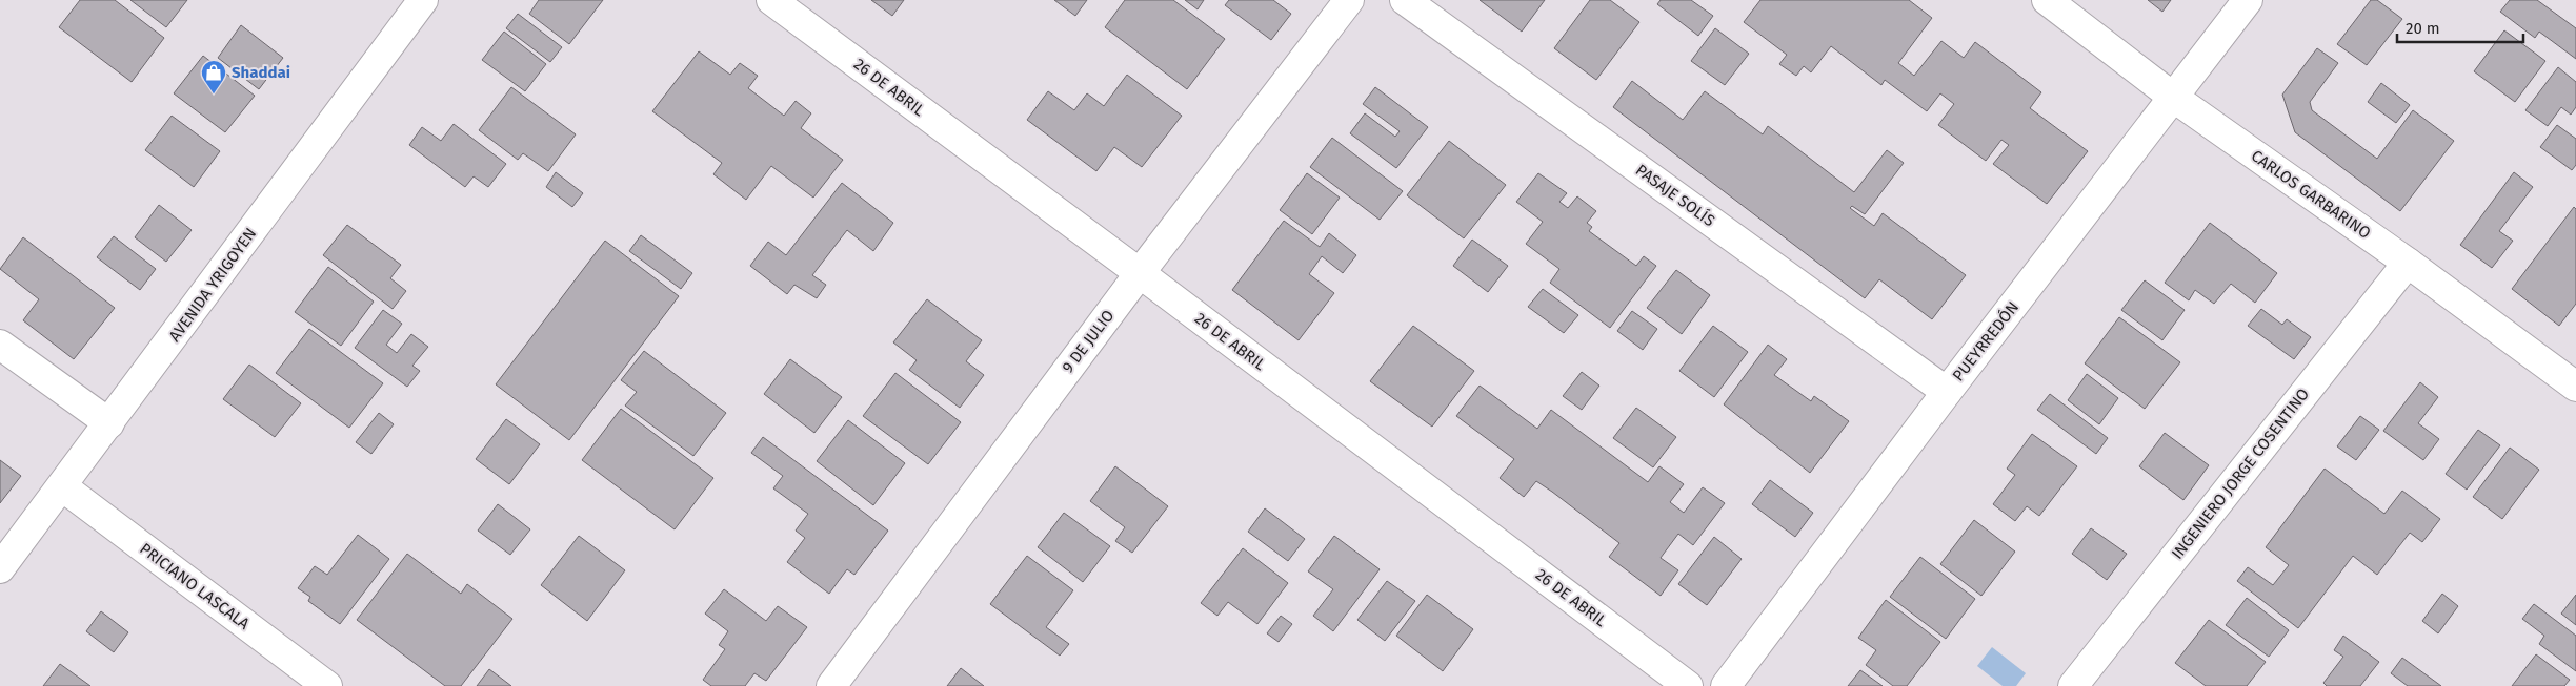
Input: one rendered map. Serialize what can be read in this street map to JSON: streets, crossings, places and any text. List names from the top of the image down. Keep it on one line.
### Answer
{"streets":{"street":["26 DE ABRIL","CARLOS GARBARINO","PASAJE SOLÍS","AVENIDA YRIGOYEN","9 DE JULIO","PUEYRREDÓN","INGENIERO JORGE COSENTINO","PRICIANO LASCALA"]},"crossings":[["26 DE ABRIL","9 DE JULIO"],["CARLOS GARBARINO","PUEYRREDÓN"],["CARLOS GARBARINO","INGENIERO JORGE COSENTINO"],["PASAJE SOLÍS","PUEYRREDÓN"],["AVENIDA YRIGOYEN","PRICIANO LASCALA"]],"places":{"shop":["Shaddai"]},"scale_bar":"20 m"}
